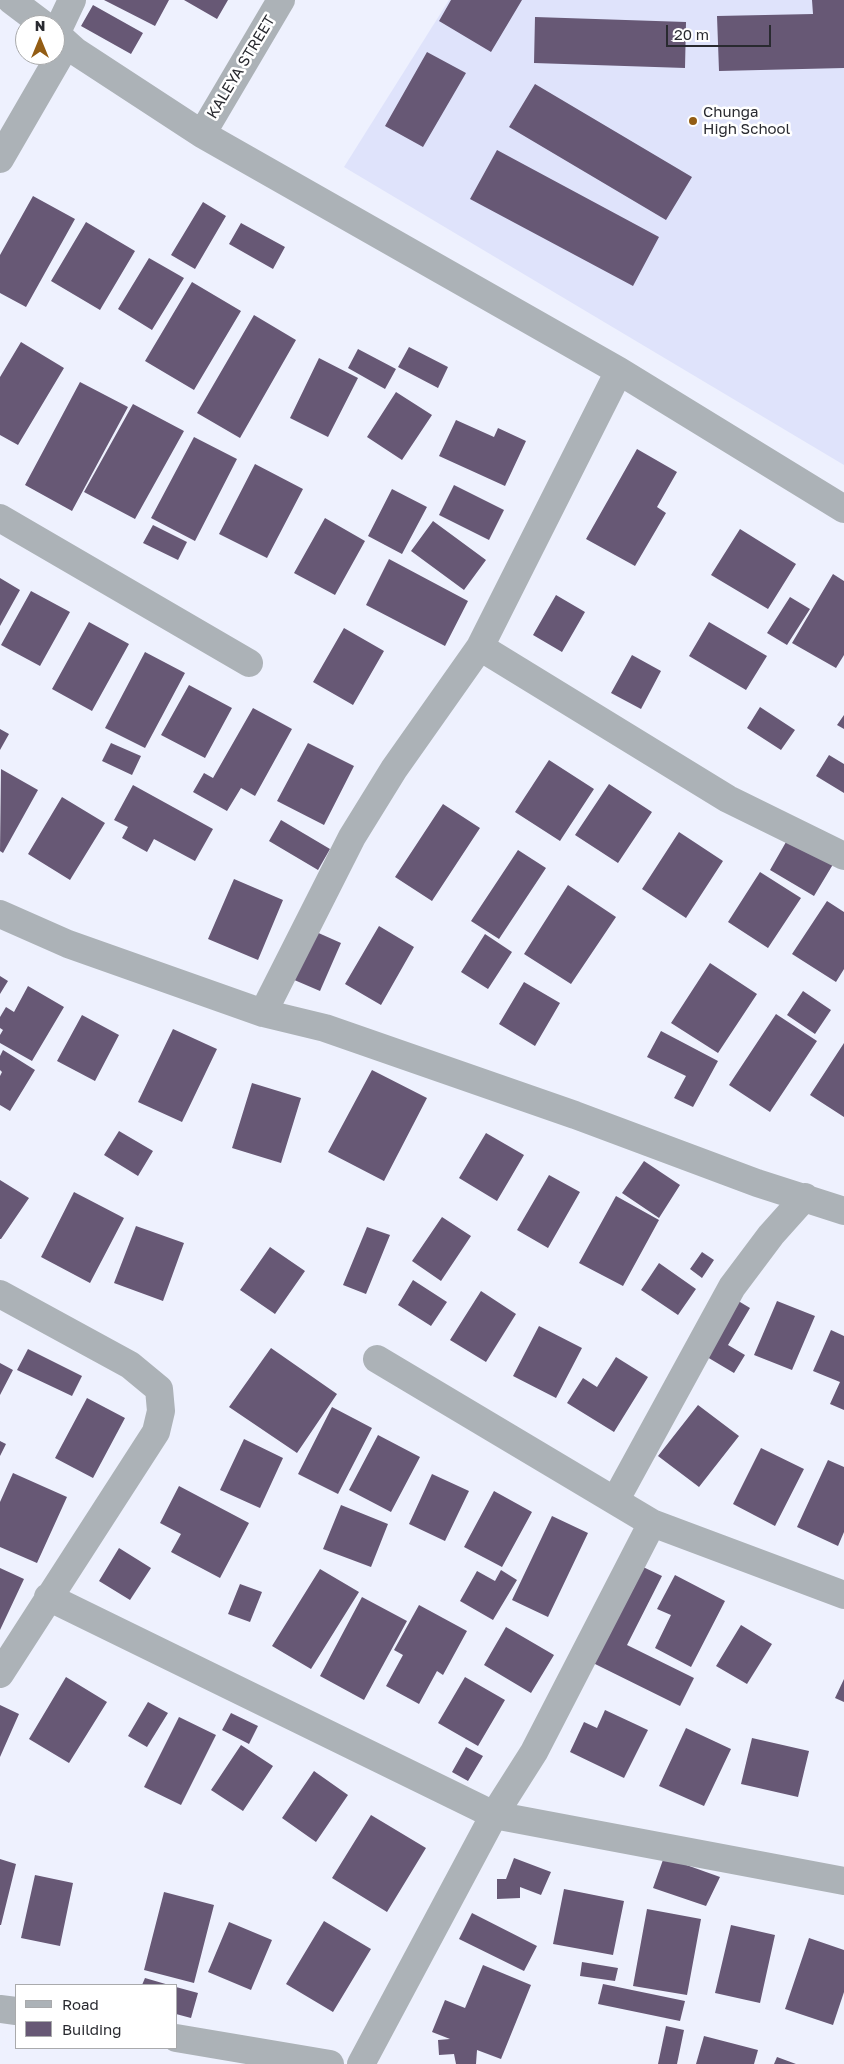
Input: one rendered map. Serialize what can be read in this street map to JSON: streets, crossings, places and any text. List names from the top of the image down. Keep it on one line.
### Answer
{"streets":{"street":["KALEYA STREET"]},"places":["Chunga High School"],"legend":["Road","Building"],"scale_bar":"20 m","north":"top"}
